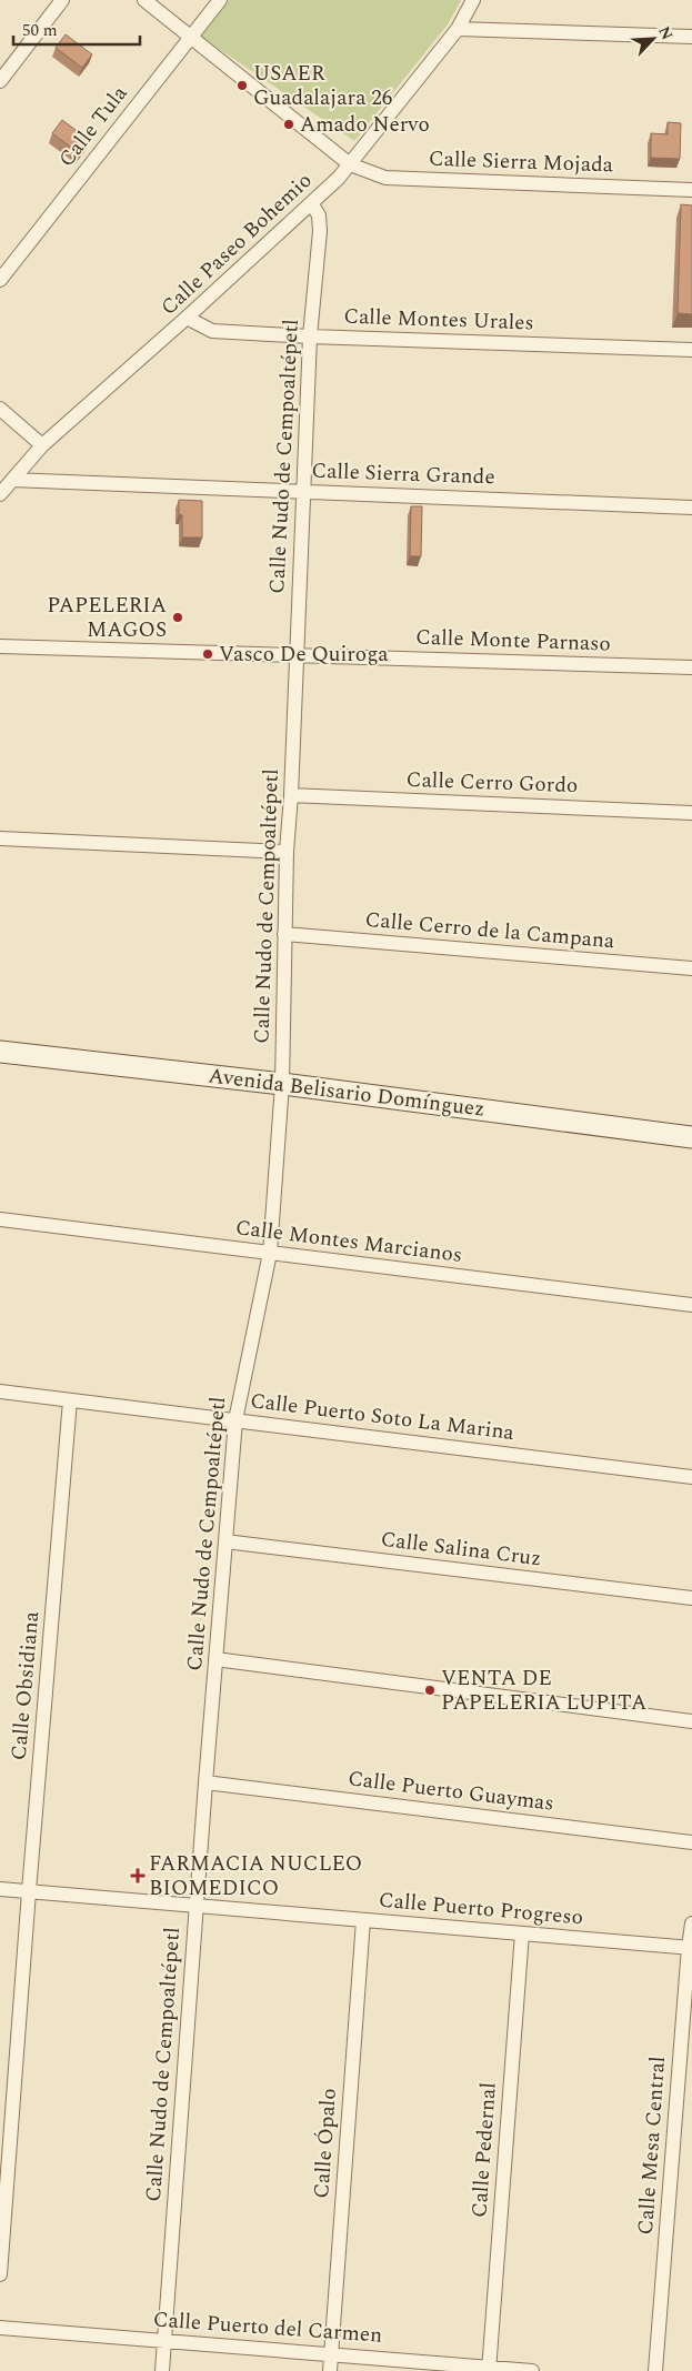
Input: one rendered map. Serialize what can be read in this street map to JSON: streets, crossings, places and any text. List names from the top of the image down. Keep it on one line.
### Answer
{"streets":{"main road":["Avenida Belisario Domínguez"],"street":["Calle Tula","Calle Sierra Mojada","Calle Paseo Bohemio","Calle Montes Urales","Calle Nudo de Cempoaltépetl","Calle Sierra Grande","Calle Monte Parnaso","Calle Cerro Gordo","Calle Cerro de la Campana","Calle Montes Marcianos","Calle Puerto Soto La Marina","Calle Salina Cruz","Calle Obsidiana","Calle Puerto Guaymas","Calle Puerto Progreso","Calle Ópalo","Calle Mesa Central","Calle Pedernal","Calle Puerto del Carmen"]},"crossings":[["Calle Tula","Calle Sierra Mojada"],["Calle Sierra Mojada","Calle Paseo Bohemio"],["Calle Paseo Bohemio","Calle Montes Urales"],["Calle Paseo Bohemio","Calle Nudo de Cempoaltépetl"],["Calle Paseo Bohemio","Calle Sierra Grande"],["Calle Montes Urales","Calle Nudo de Cempoaltépetl"],["Calle Nudo de Cempoaltépetl","Calle Sierra Grande"],["Calle Nudo de Cempoaltépetl","Calle Monte Parnaso"],["Calle Nudo de Cempoaltépetl","Calle Cerro Gordo"],["Calle Nudo de Cempoaltépetl","Calle Cerro de la Campana"],["Calle Nudo de Cempoaltépetl","Avenida Belisario Domínguez"],["Calle Nudo de Cempoaltépetl","Calle Montes Marcianos"],["Calle Nudo de Cempoaltépetl","Calle Puerto Soto La Marina"],["Calle Nudo de Cempoaltépetl","Calle Salina Cruz"],["Calle Nudo de Cempoaltépetl","Calle Puerto Guaymas"],["Calle Nudo de Cempoaltépetl","Calle Puerto Progreso"],["Calle Nudo de Cempoaltépetl","Calle Puerto del Carmen"],["Calle Puerto Soto La Marina","Calle Obsidiana"],["Calle Obsidiana","Calle Puerto Progreso"],["Calle Puerto Progreso","Calle Ópalo"],["Calle Puerto Progreso","Calle Mesa Central"],["Calle Puerto Progreso","Calle Pedernal"],["Calle Ópalo","Calle Puerto del Carmen"],["Calle Pedernal","Calle Puerto del Carmen"]],"places":{"other":["USAER Guadalajara 26","Amado Nervo","PAPELERIA MAGOS","Vasco De Quiroga","VENTA DE PAPELERIA LUPITA"],"health":["FARMACIA NUCLEO BIOMEDICO"]},"scale_bar":"50 m","north":"top right"}
